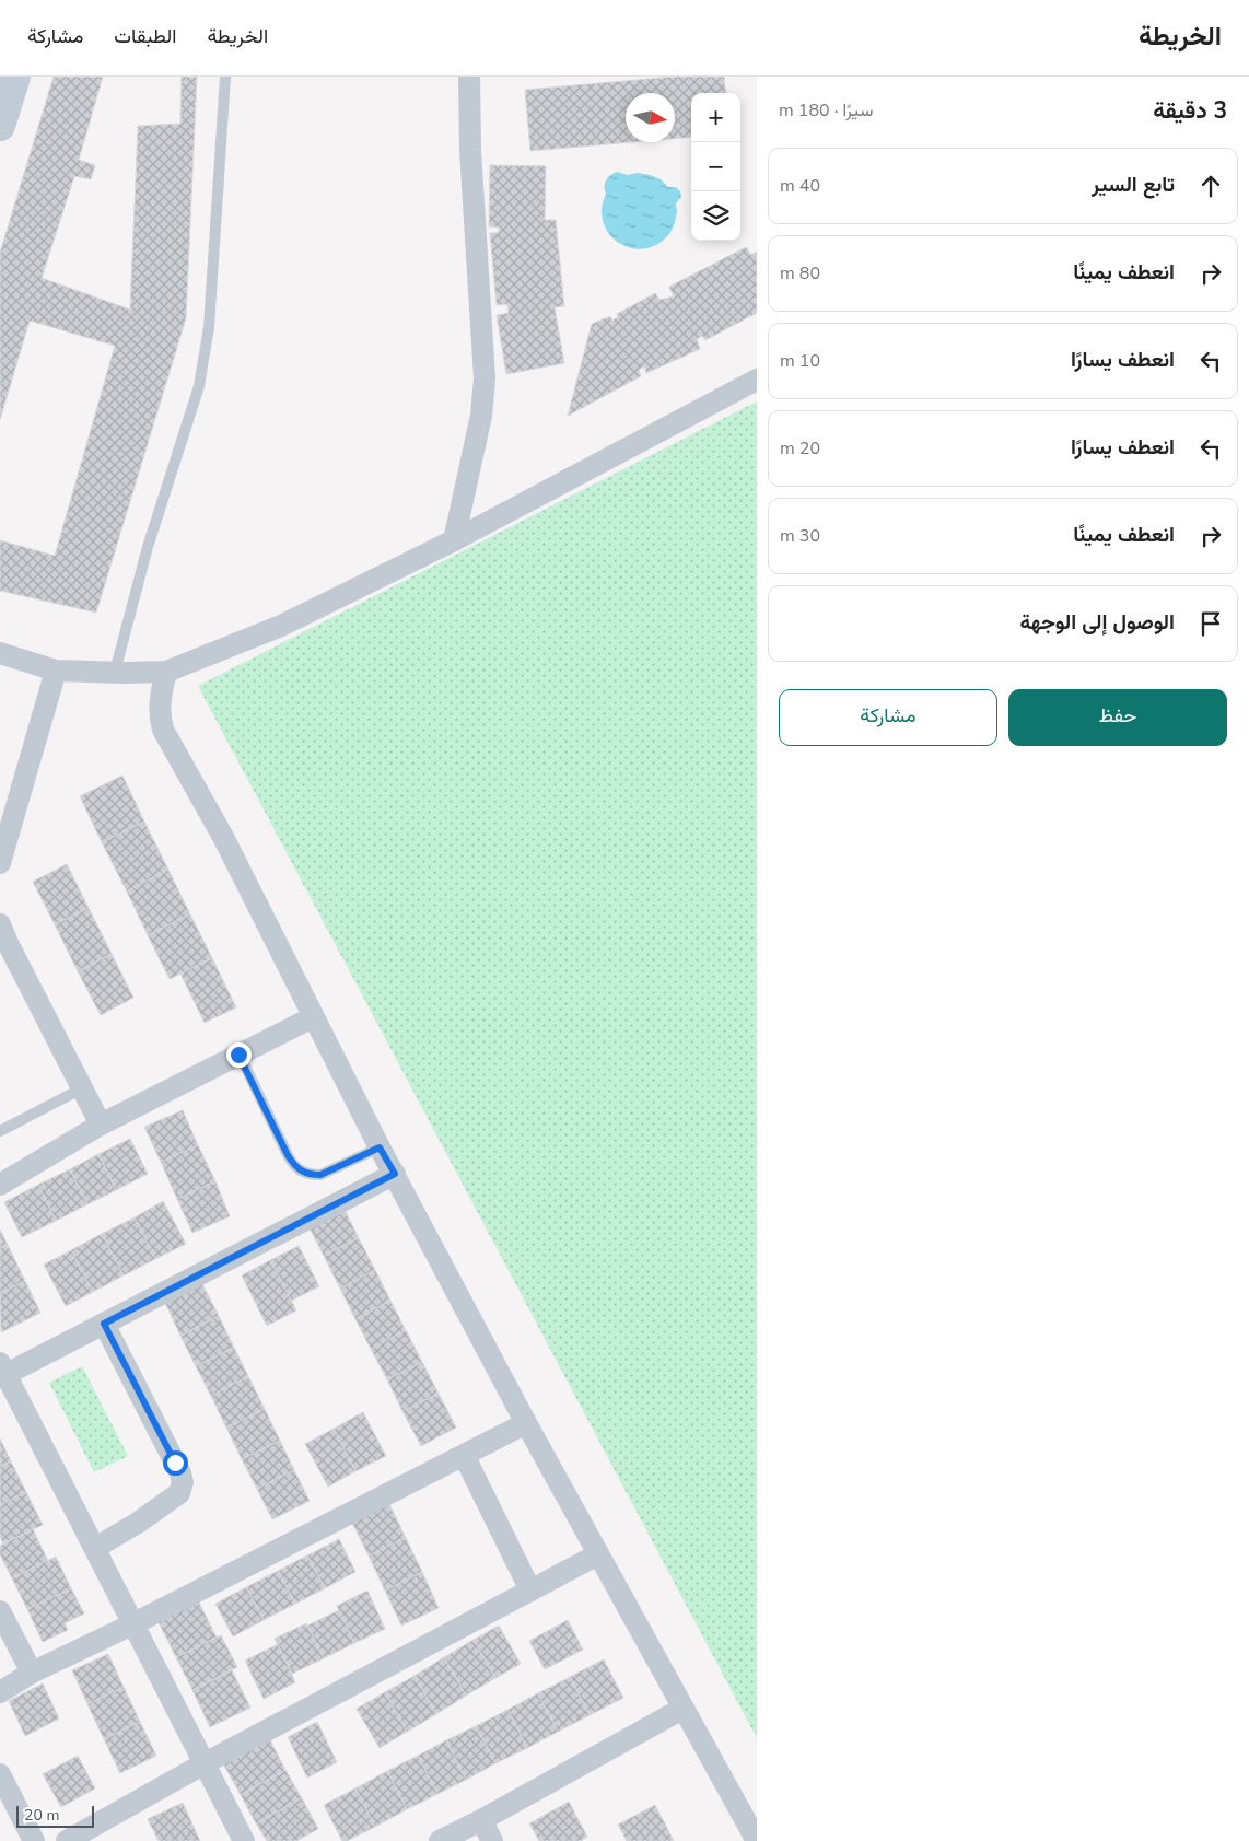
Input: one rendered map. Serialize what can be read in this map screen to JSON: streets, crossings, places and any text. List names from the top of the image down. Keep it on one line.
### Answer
{"scale_bar":"20 m","north":"right","page":{"header":"الخريطة","nav":["الخريطة","الطبقات","مشاركة"],"heading":["3 دقيقة","سيرًا · 180 m"],"map_buttons":["+","−"],"list":[["تابع السير","40 m"],["انعطف يمينًا","80 m"],["انعطف يسارًا","10 m"],["انعطف يسارًا","20 m"],["انعطف يمينًا","30 m"],"الوصول إلى الوجهة"],"buttons":["حفظ","مشاركة"],"scale":"20 m"}}
